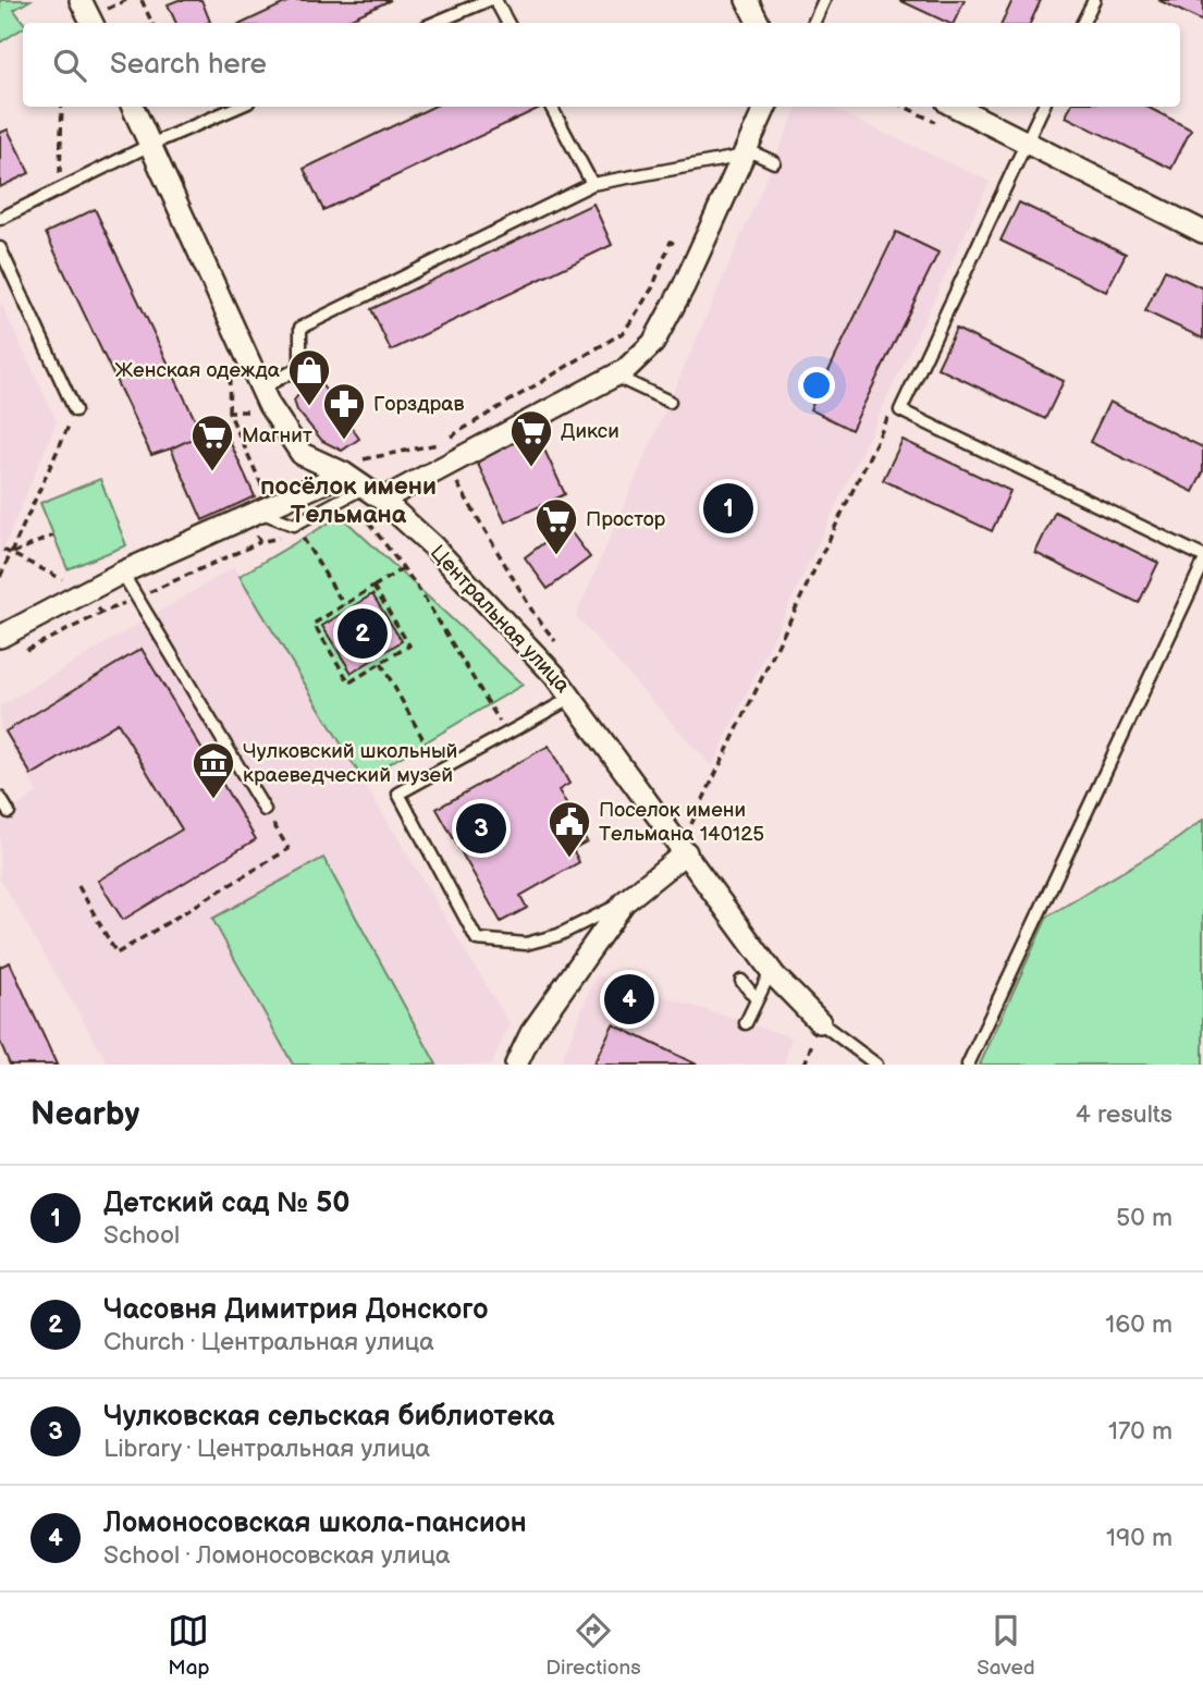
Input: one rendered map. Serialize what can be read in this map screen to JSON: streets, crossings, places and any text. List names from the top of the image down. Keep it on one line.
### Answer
{"streets":{"street":["Центральная улица"]},"districts":["посёлок имени Тельмана"],"places":{"shop":["Женская одежда"],"pharmacy":["Горздрав"],"supermarket":["Дикси","Магнит","Простор"],"museum":["Чулковский школьный краеведческий музей"],"public building":["Поселок имени Тельмана 140125"]},"page":{"search":"Search here","pins":["1","2","3","4"],"heading":["Nearby","4 results"],"list":[{"mark":"1","name":"Детский сад № 50","note":"School","value":"50 m"},{"mark":"2","name":"Часовня Димитрия Донского","note":"Church · Центральная улица","value":"160 m"},{"mark":"3","name":"Чулковская сельская библиотека","note":"Library · Центральная улица","value":"170 m"},{"mark":"4","name":"Ломоносовская школа-пансион","note":"School · Ломоносовская улица","value":"190 m"}],"nav":["Map","Directions","Saved"]}}
